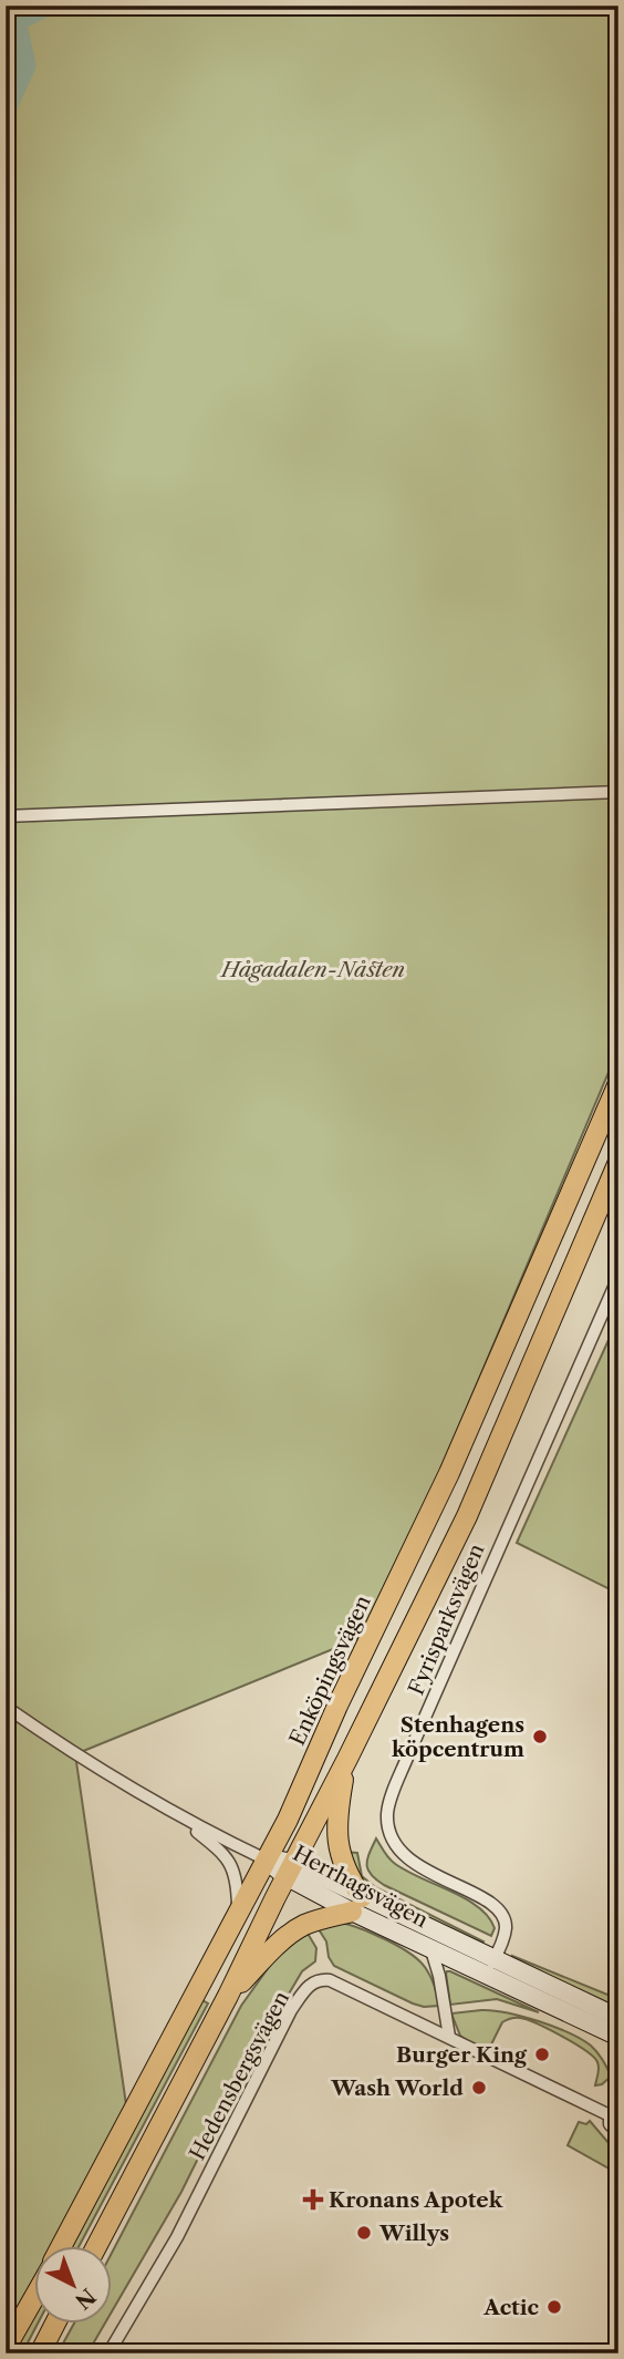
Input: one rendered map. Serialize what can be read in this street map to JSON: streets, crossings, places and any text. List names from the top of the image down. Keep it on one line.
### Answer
{"streets":{"main road":["Enköpingsvägen"],"street":["Fyrisparksvägen","Herrhagsvägen","Hedensbergsvägen"]},"crossings":[["Fyrisparksvägen","Herrhagsvägen"],["Enköpingsvägen","Herrhagsvägen"]],"parks":["Hågadalen-Nåsten"],"places":{"other":["Stenhagens köpcentrum","Burger King","Wash World","Willys","Actic"],"health":["Kronans Apotek"]},"north":"bottom right"}
